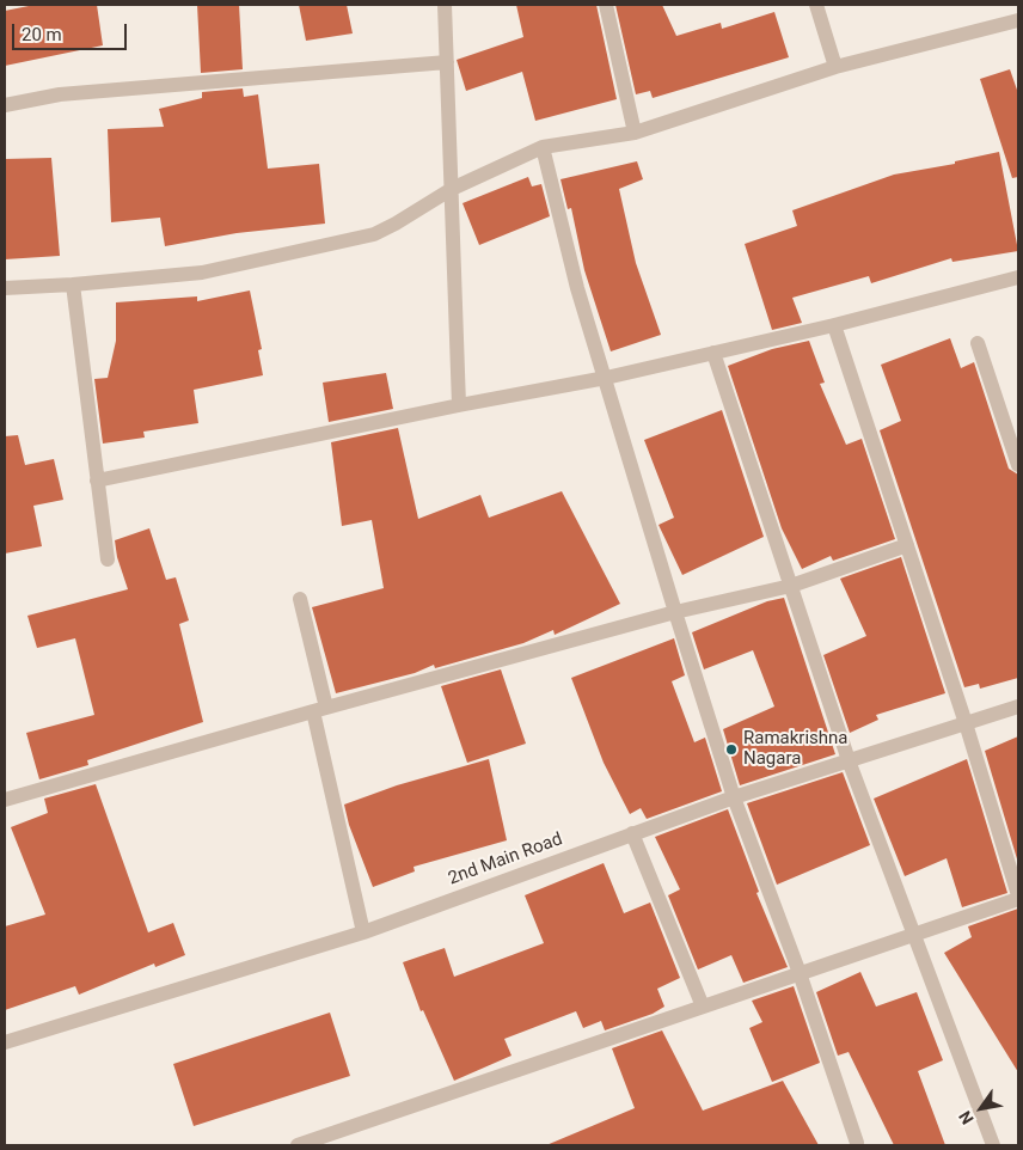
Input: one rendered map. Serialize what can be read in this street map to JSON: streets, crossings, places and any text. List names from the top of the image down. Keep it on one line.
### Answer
{"streets":{"street":["2nd Main Road"]},"places":["Ramakrishna Nagara"],"scale_bar":"20 m","north":"bottom left"}
